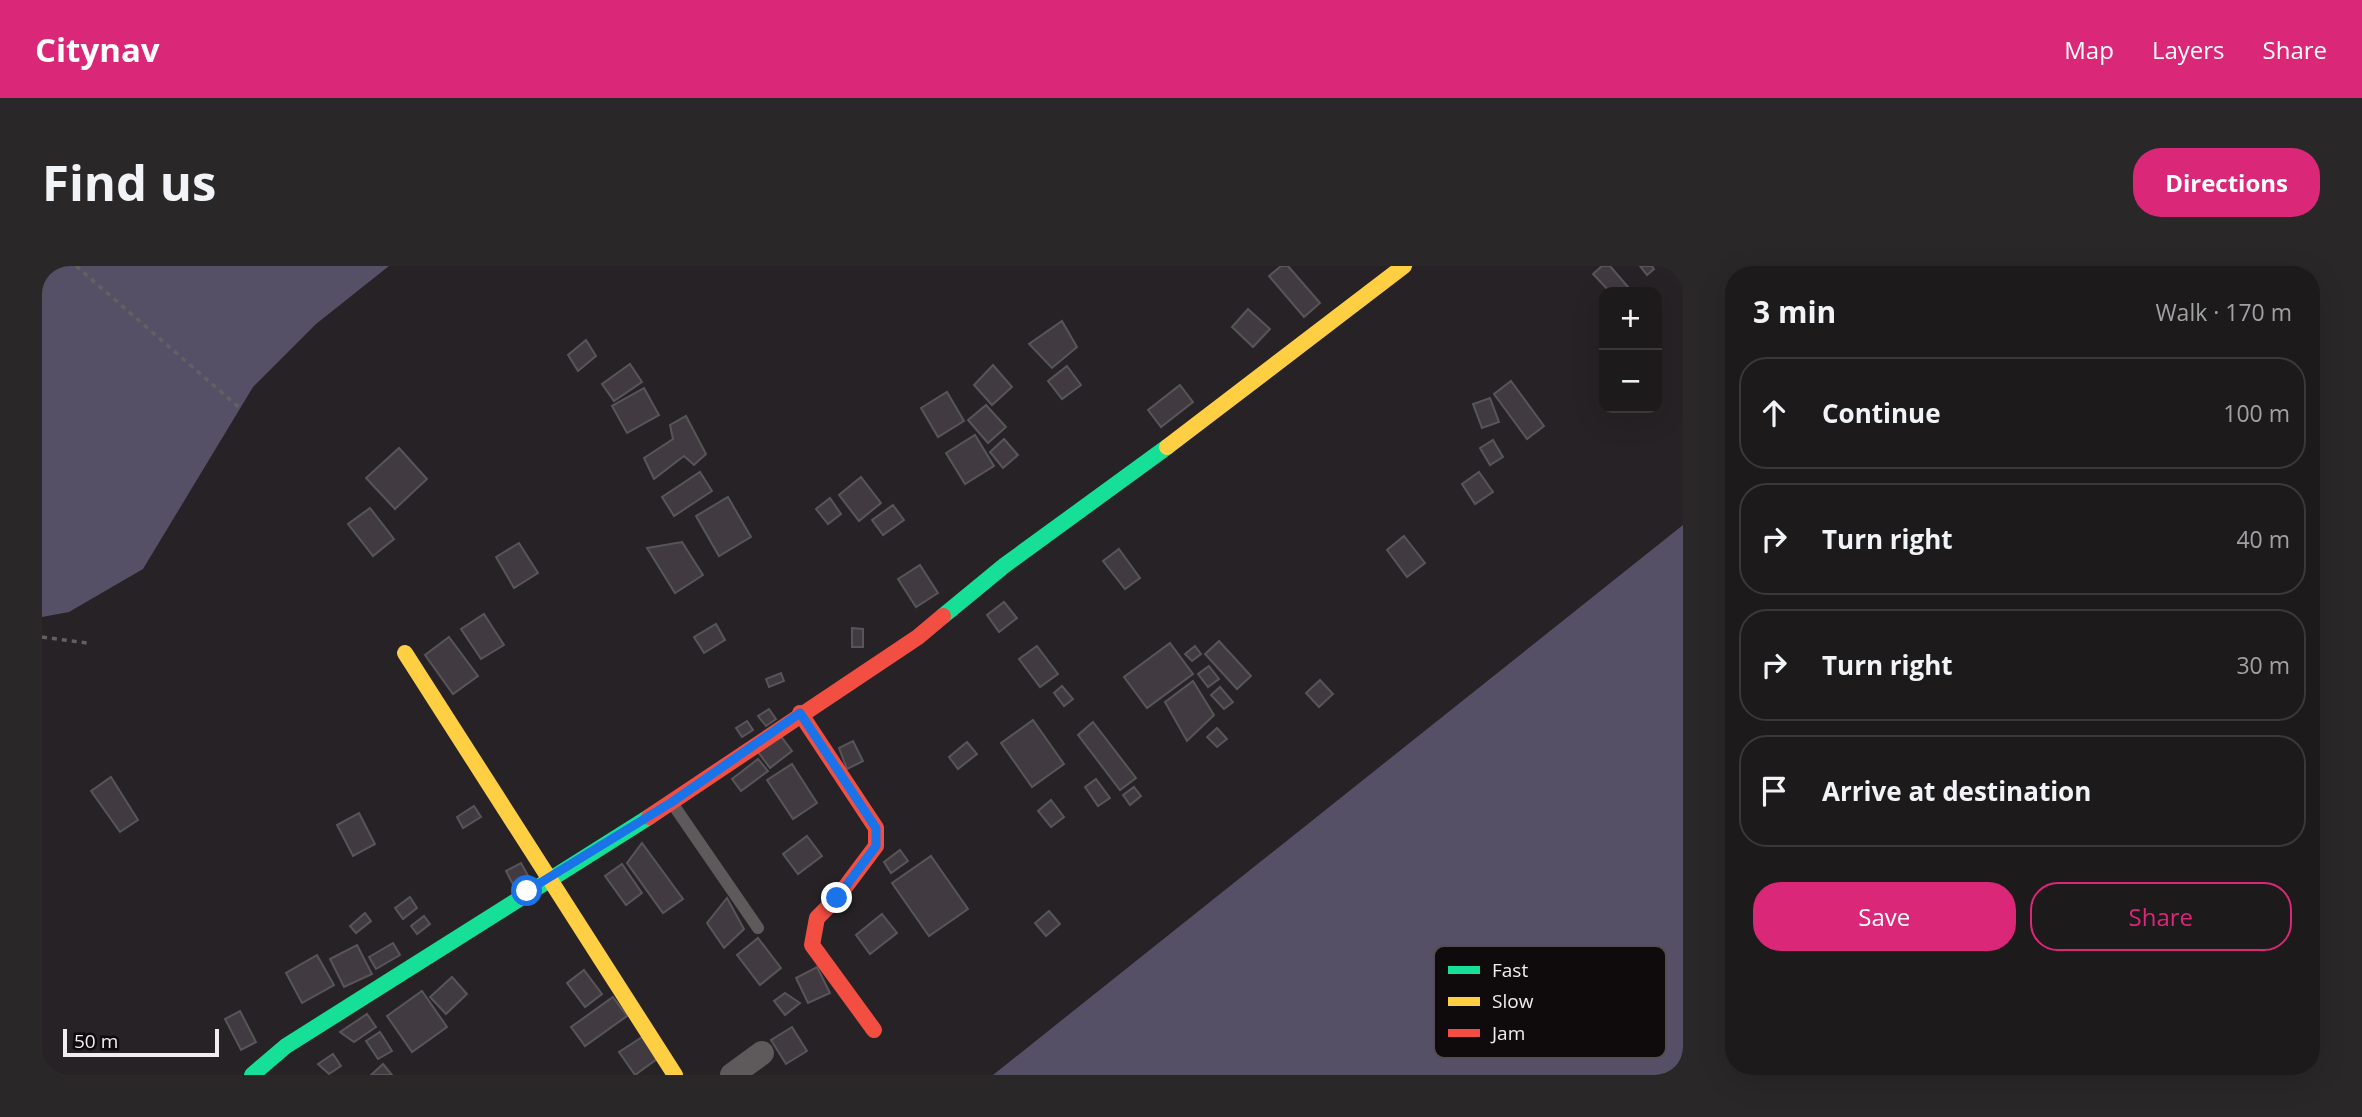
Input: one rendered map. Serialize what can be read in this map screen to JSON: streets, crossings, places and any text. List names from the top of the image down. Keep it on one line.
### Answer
{"legend":["Fast","Slow","Jam"],"scale_bar":"50 m","page":{"header":"Citynav","nav":["Map","Layers","Share"],"buttons":["Directions",["Save","Share"]],"title":"Find us","heading":["3 min","Walk · 170 m"],"map_buttons":["+","−"],"list":[["Continue","100 m"],["Turn right","40 m"],["Turn right","30 m"],"Arrive at destination"],"scale":"50 m"}}
